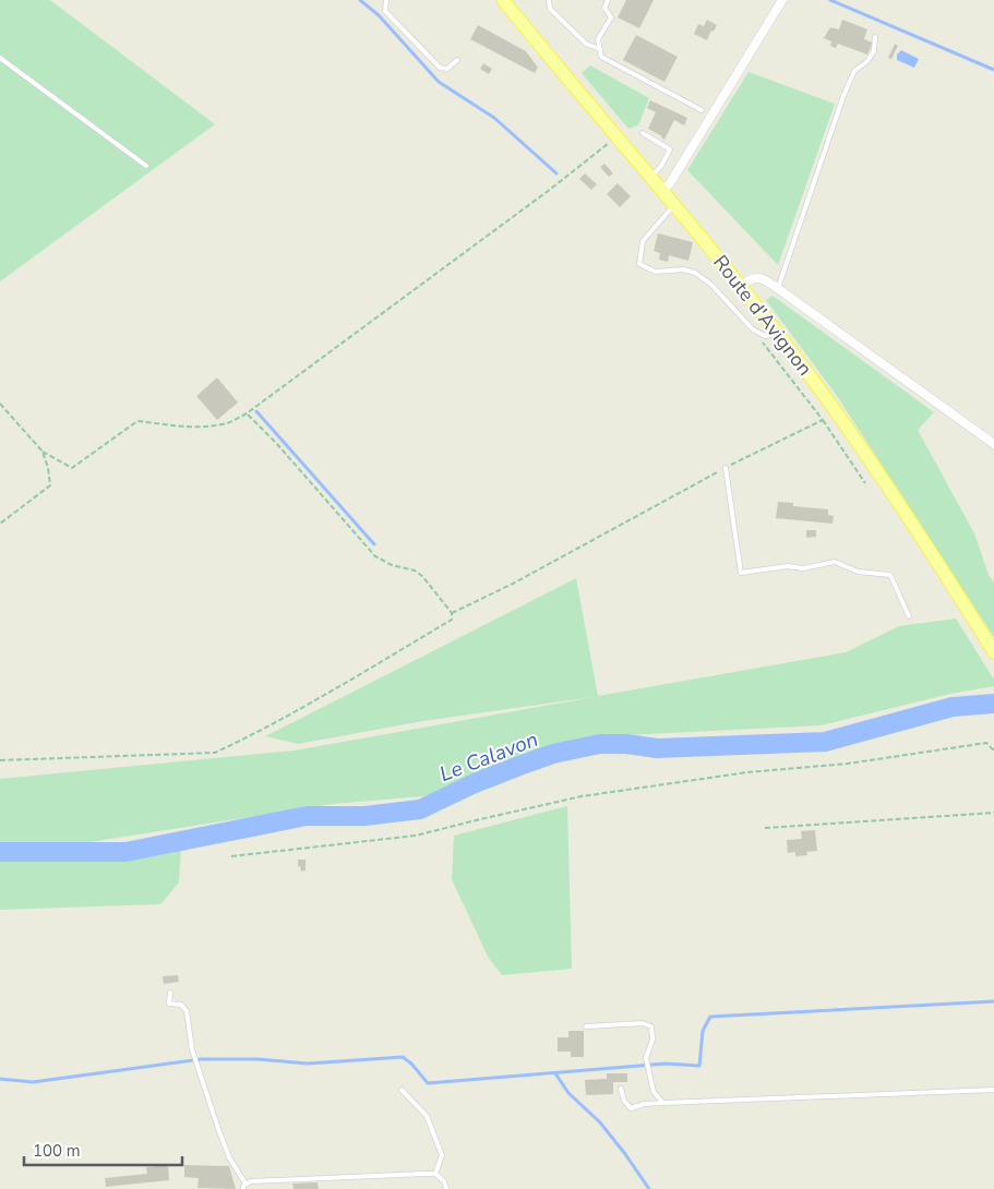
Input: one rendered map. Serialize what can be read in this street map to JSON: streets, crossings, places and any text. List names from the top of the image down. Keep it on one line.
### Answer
{"streets":{"main road":["Route d'Avignon"]},"water":["Le Calavon"],"scale_bar":"100 m"}
